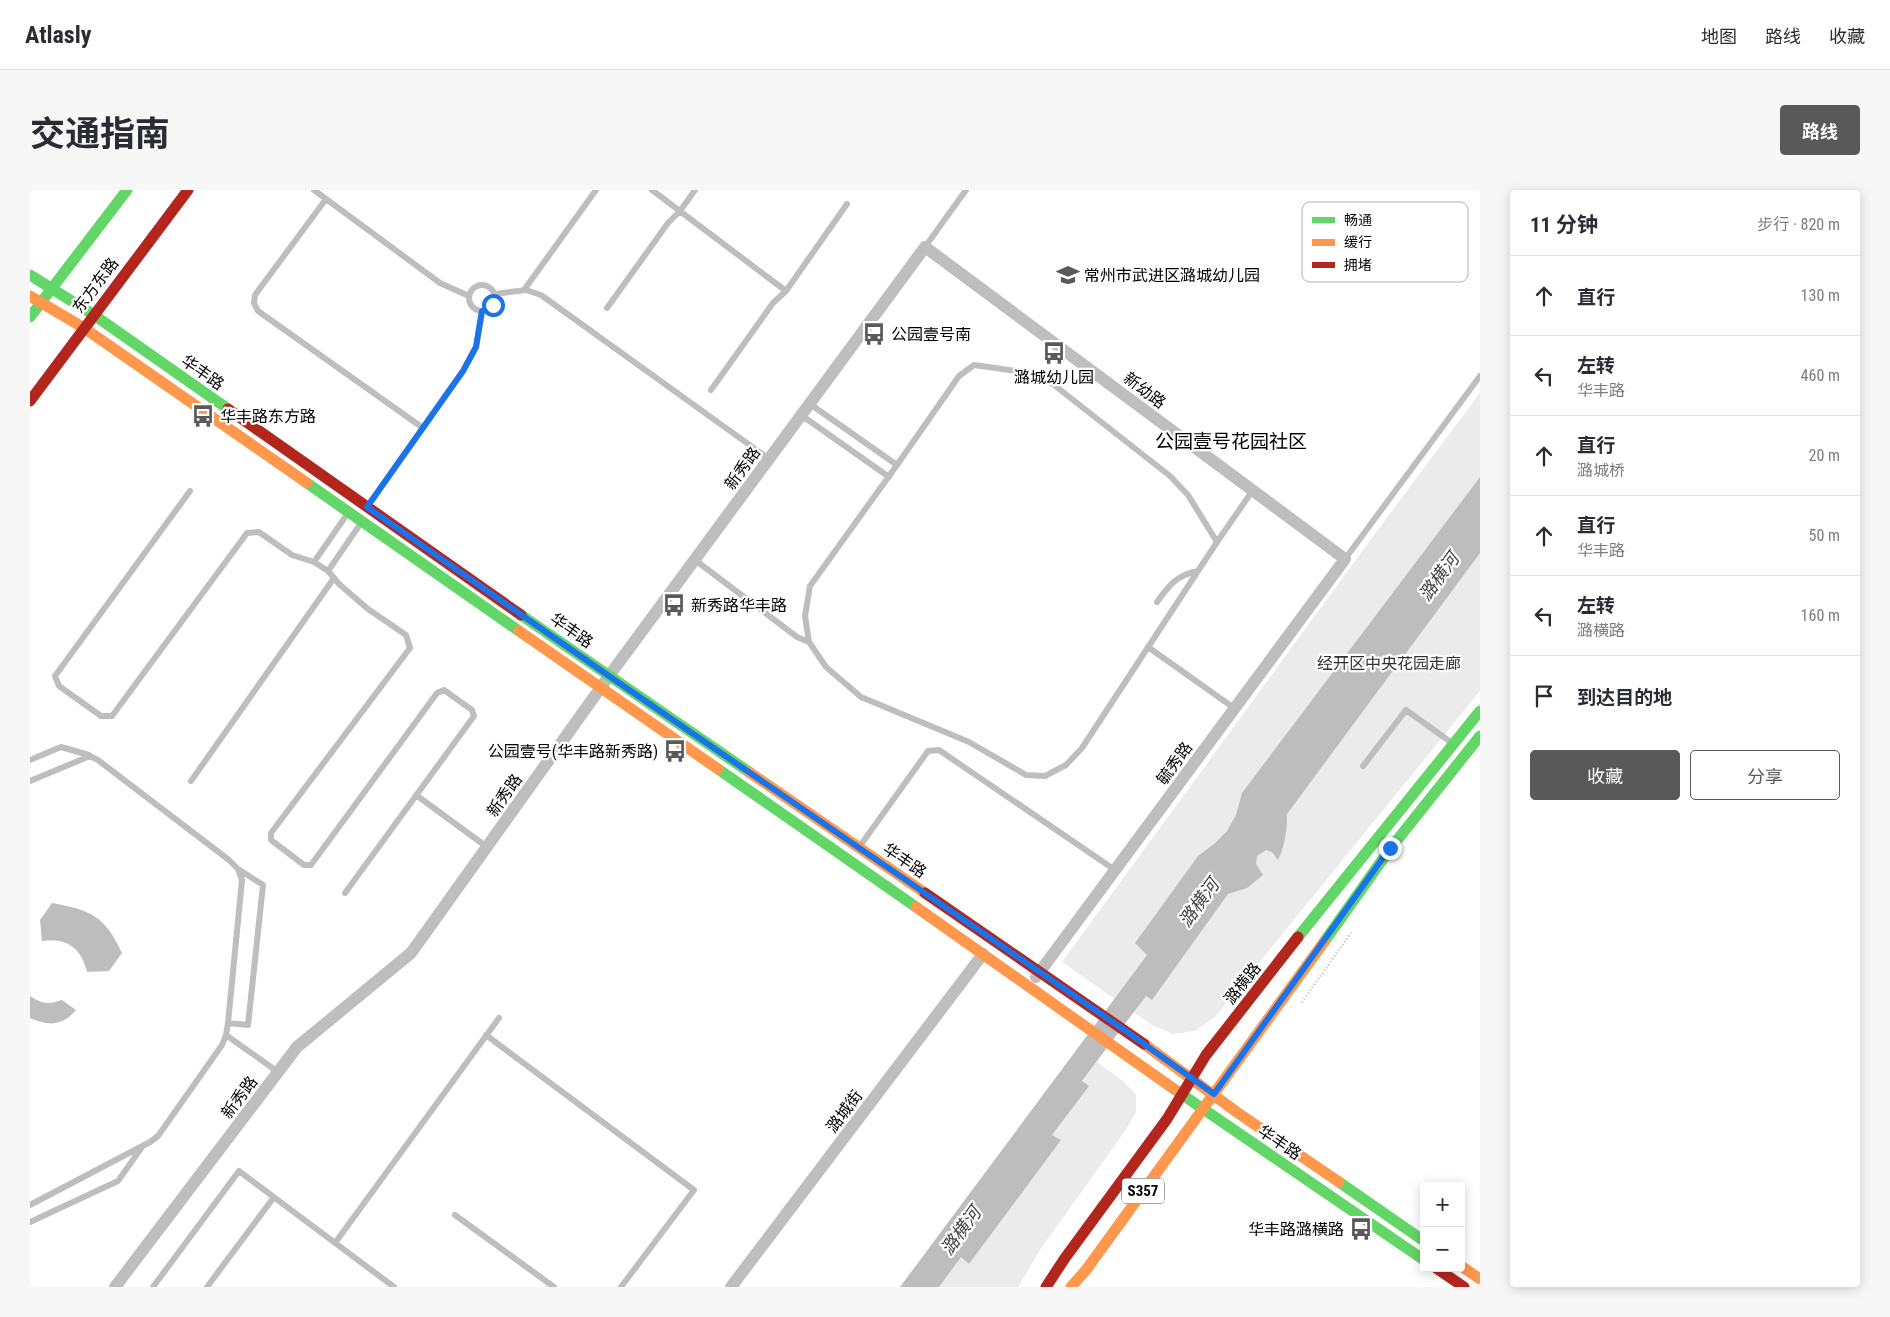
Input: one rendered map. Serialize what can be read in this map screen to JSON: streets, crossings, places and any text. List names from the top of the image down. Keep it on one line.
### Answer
{"streets":{"street":["东方东路","华丰路","新幼路","新秀路","毓秀路","潞横路","潞城街","S357"]},"crossings":[["东方东路","华丰路"],["华丰路","新秀路"],["华丰路","毓秀路"],["华丰路","潞横路"],["华丰路","潞城街"],["华丰路","S357"],["新幼路","新秀路"],["新幼路","毓秀路"]],"districts":["公园壹号花园社区"],"water":["潞横河"],"parks":["经开区中央花园走廊"],"places":{"school or university":["常州市武进区潞城幼儿园"],"bus stop":["公园壹号南","潞城幼儿园","华丰路东方路","新秀路华丰路","公园壹号(华丰路新秀路)","华丰路潞横路"]},"legend":["畅通","缓行","拥堵"],"page":{"header":"Atlasly","nav":["地图","路线","收藏"],"title":"交通指南","buttons":["路线",["收藏","分享"]],"heading":["11 分钟","步行 · 820 m"],"list":[["直行","130 m"],["左转","华丰路","460 m"],["直行","潞城桥","20 m"],["直行","华丰路","50 m"],["左转","潞横路","160 m"],"到达目的地"],"map_buttons":["+","−"]}}
